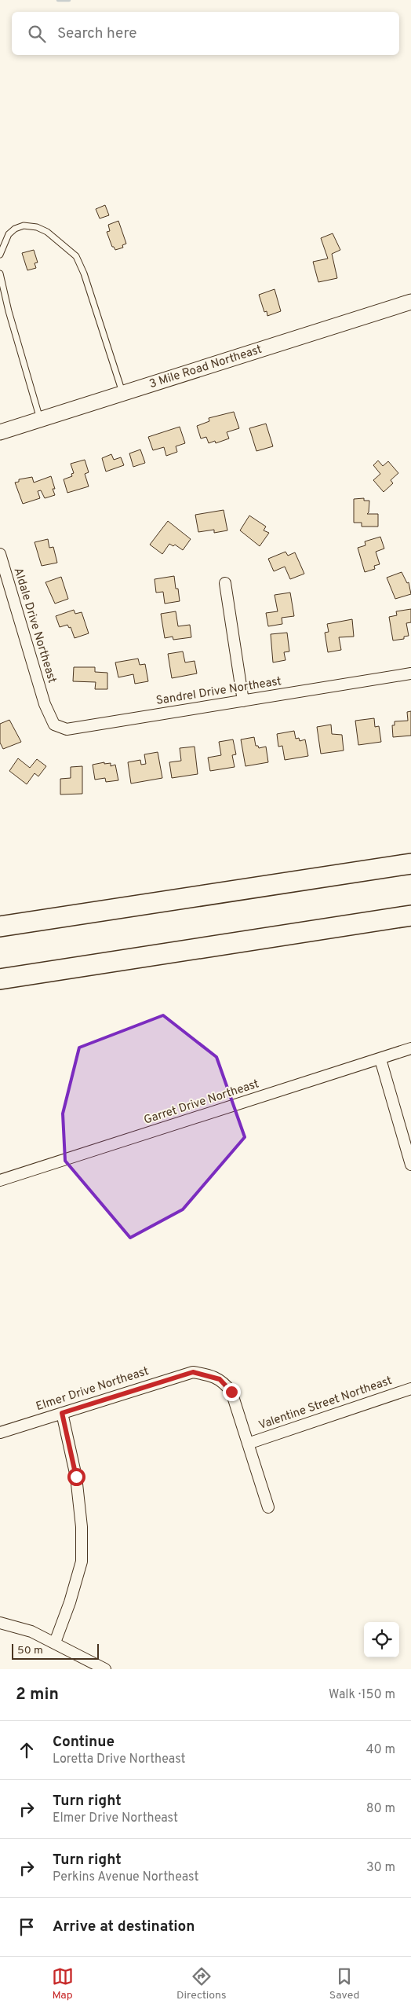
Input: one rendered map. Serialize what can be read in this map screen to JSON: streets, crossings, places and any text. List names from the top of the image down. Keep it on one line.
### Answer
{"streets":{"main road":["3 Mile Road Northeast"],"street":["Aldale Drive Northeast","Sandrel Drive Northeast","Garret Drive Northeast","Elmer Drive Northeast","Valentine Street Northeast"]},"crossings":[["Aldale Drive Northeast","Sandrel Drive Northeast"],["Elmer Drive Northeast","Valentine Street Northeast"]],"scale_bar":"50 m","page":{"search":"Search here","scale":"50 m","heading":["2 min","Walk · 150 m"],"list":[["Continue","Loretta Drive Northeast","40 m"],["Turn right","Elmer Drive Northeast","80 m"],["Turn right","Perkins Avenue Northeast","30 m"],"Arrive at destination"],"nav":["Map","Directions","Saved"]}}
